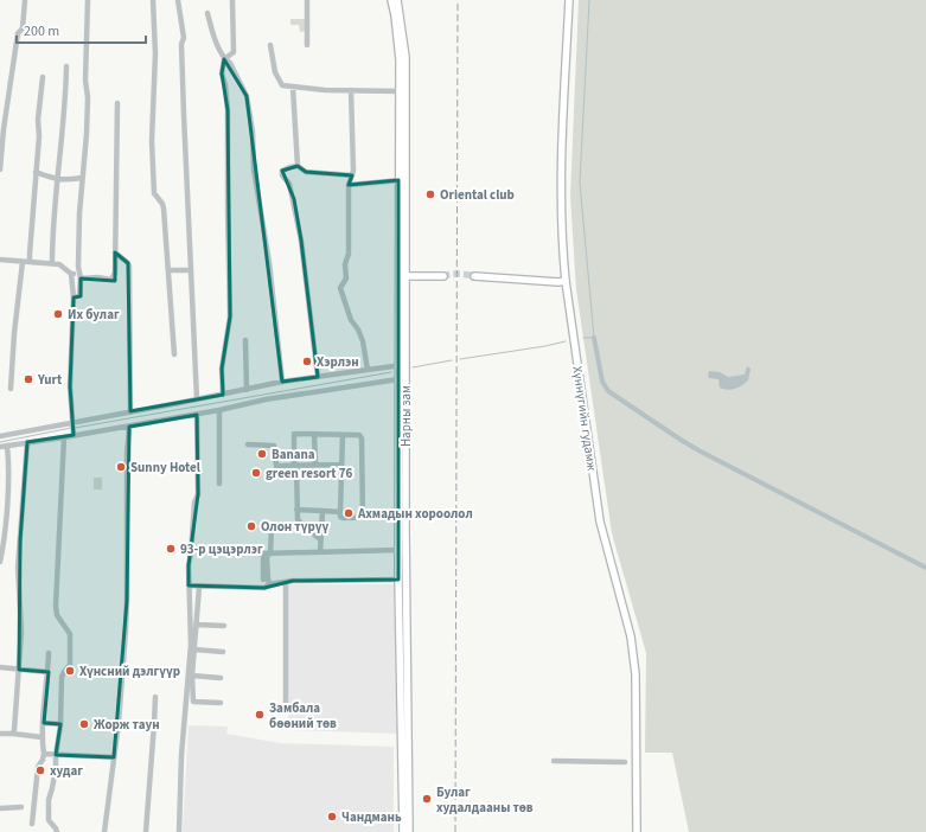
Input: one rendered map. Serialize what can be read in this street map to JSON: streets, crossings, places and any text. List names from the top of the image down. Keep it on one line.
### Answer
{"streets":{"main road":["Нарны зам","Хүннүгийн гудамж"]},"places":["Oriental club","Их булаг","Хэрлэн","Yurt","Banana","Sunny Hotel","green resort 76","Ахмадын хороолол","Олон түрүү","93-р цэцэрлэг","Хүнсний дэлгүүр","Замбала бөөний төв","Жорж таун","худаг","Булаг худалдааны төв","Чандмань"],"scale_bar":"200 m"}
